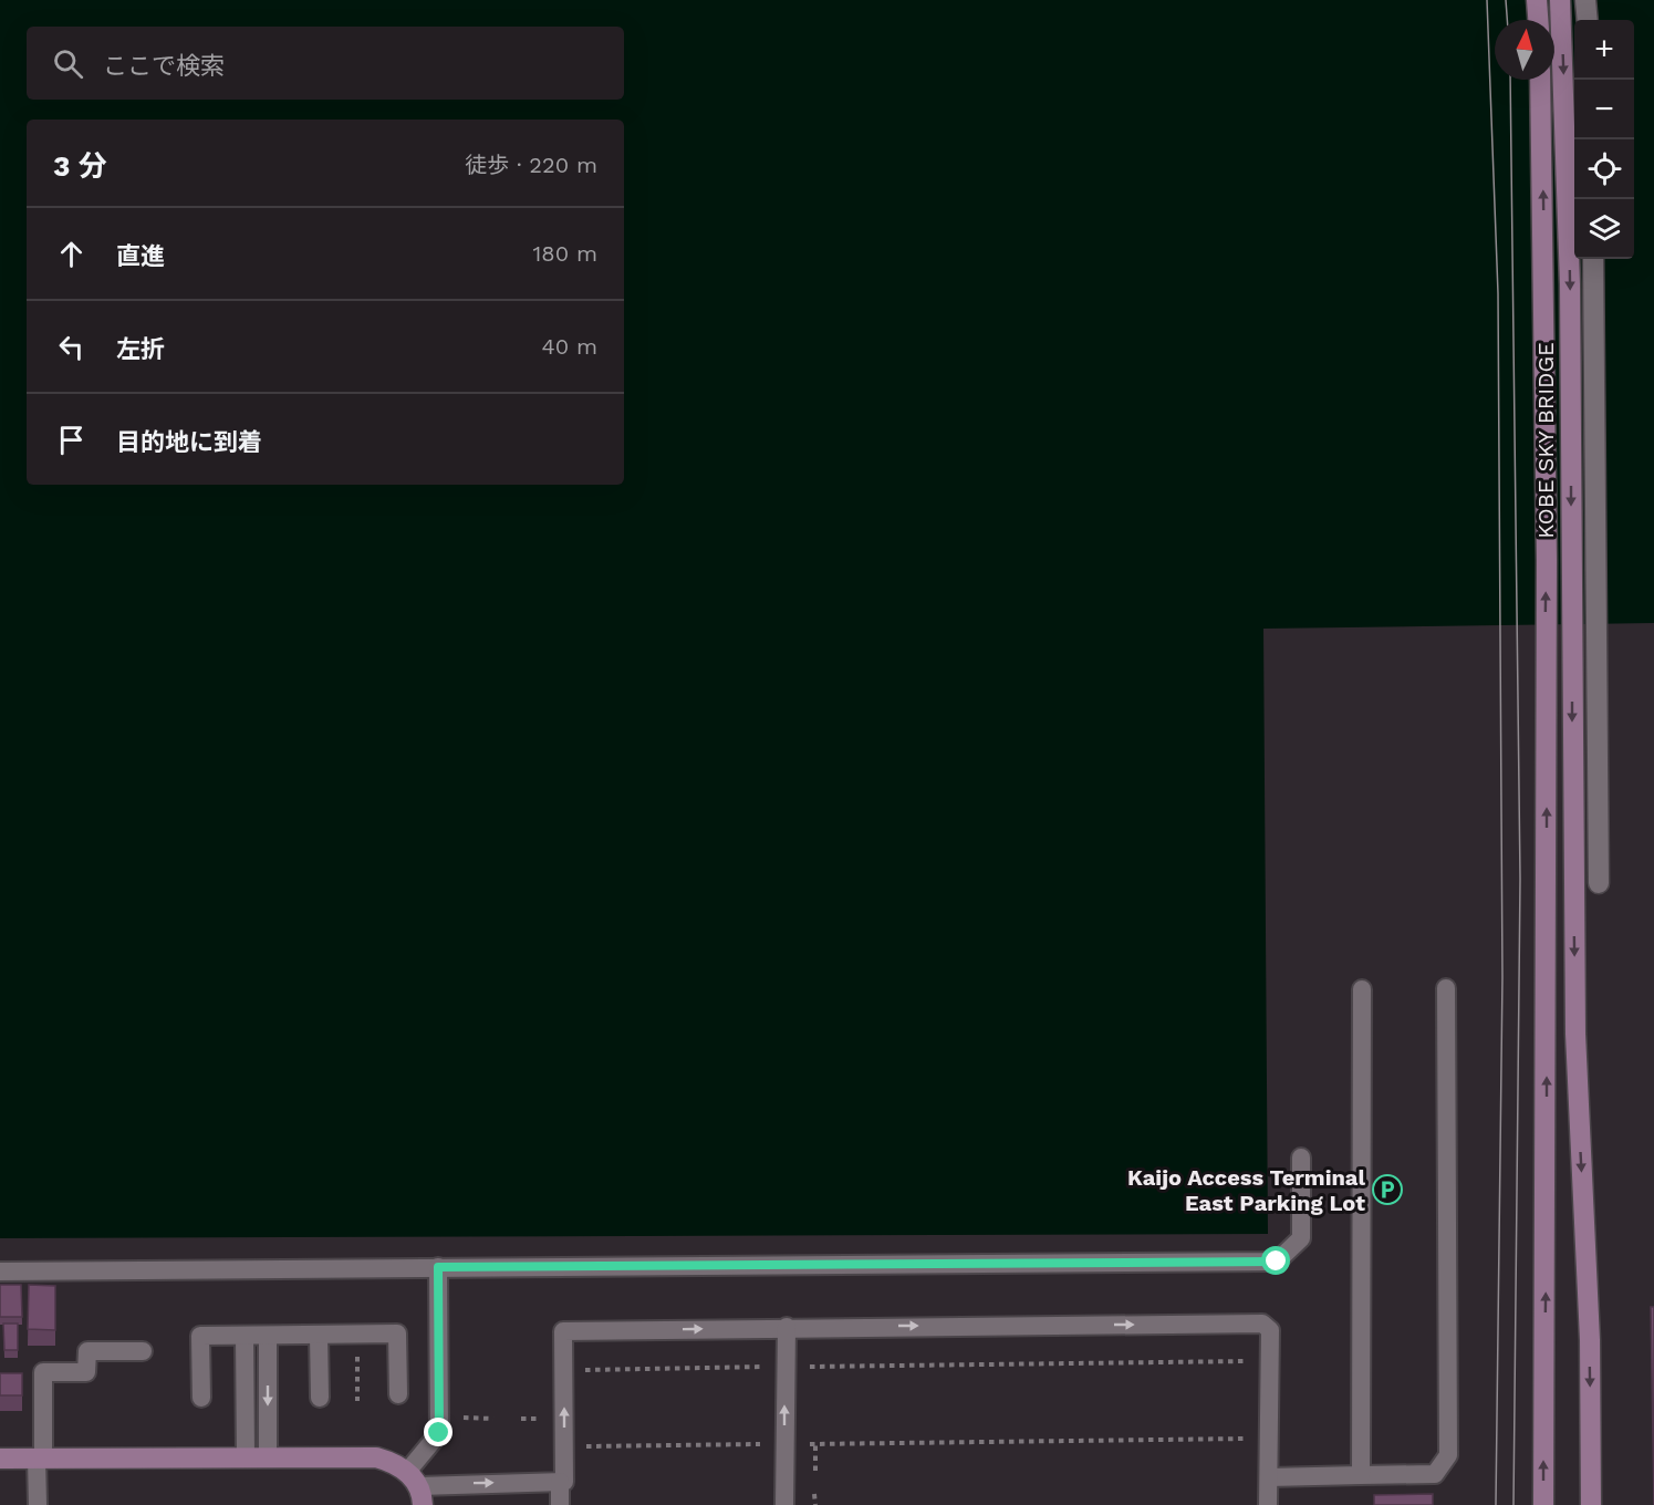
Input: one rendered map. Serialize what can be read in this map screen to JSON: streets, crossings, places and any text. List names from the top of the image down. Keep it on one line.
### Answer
{"streets":{"street":["KOBE SKY BRIDGE"]},"places":{"parking":["Kaijo Access Terminal East Parking Lot"]},"north":"top","page":{"map_buttons":["+","−"],"search":"ここで検索","heading":["3 分","徒歩 · 220 m"],"list":[["直進","180 m"],["左折","40 m"],"目的地に到着"]}}
